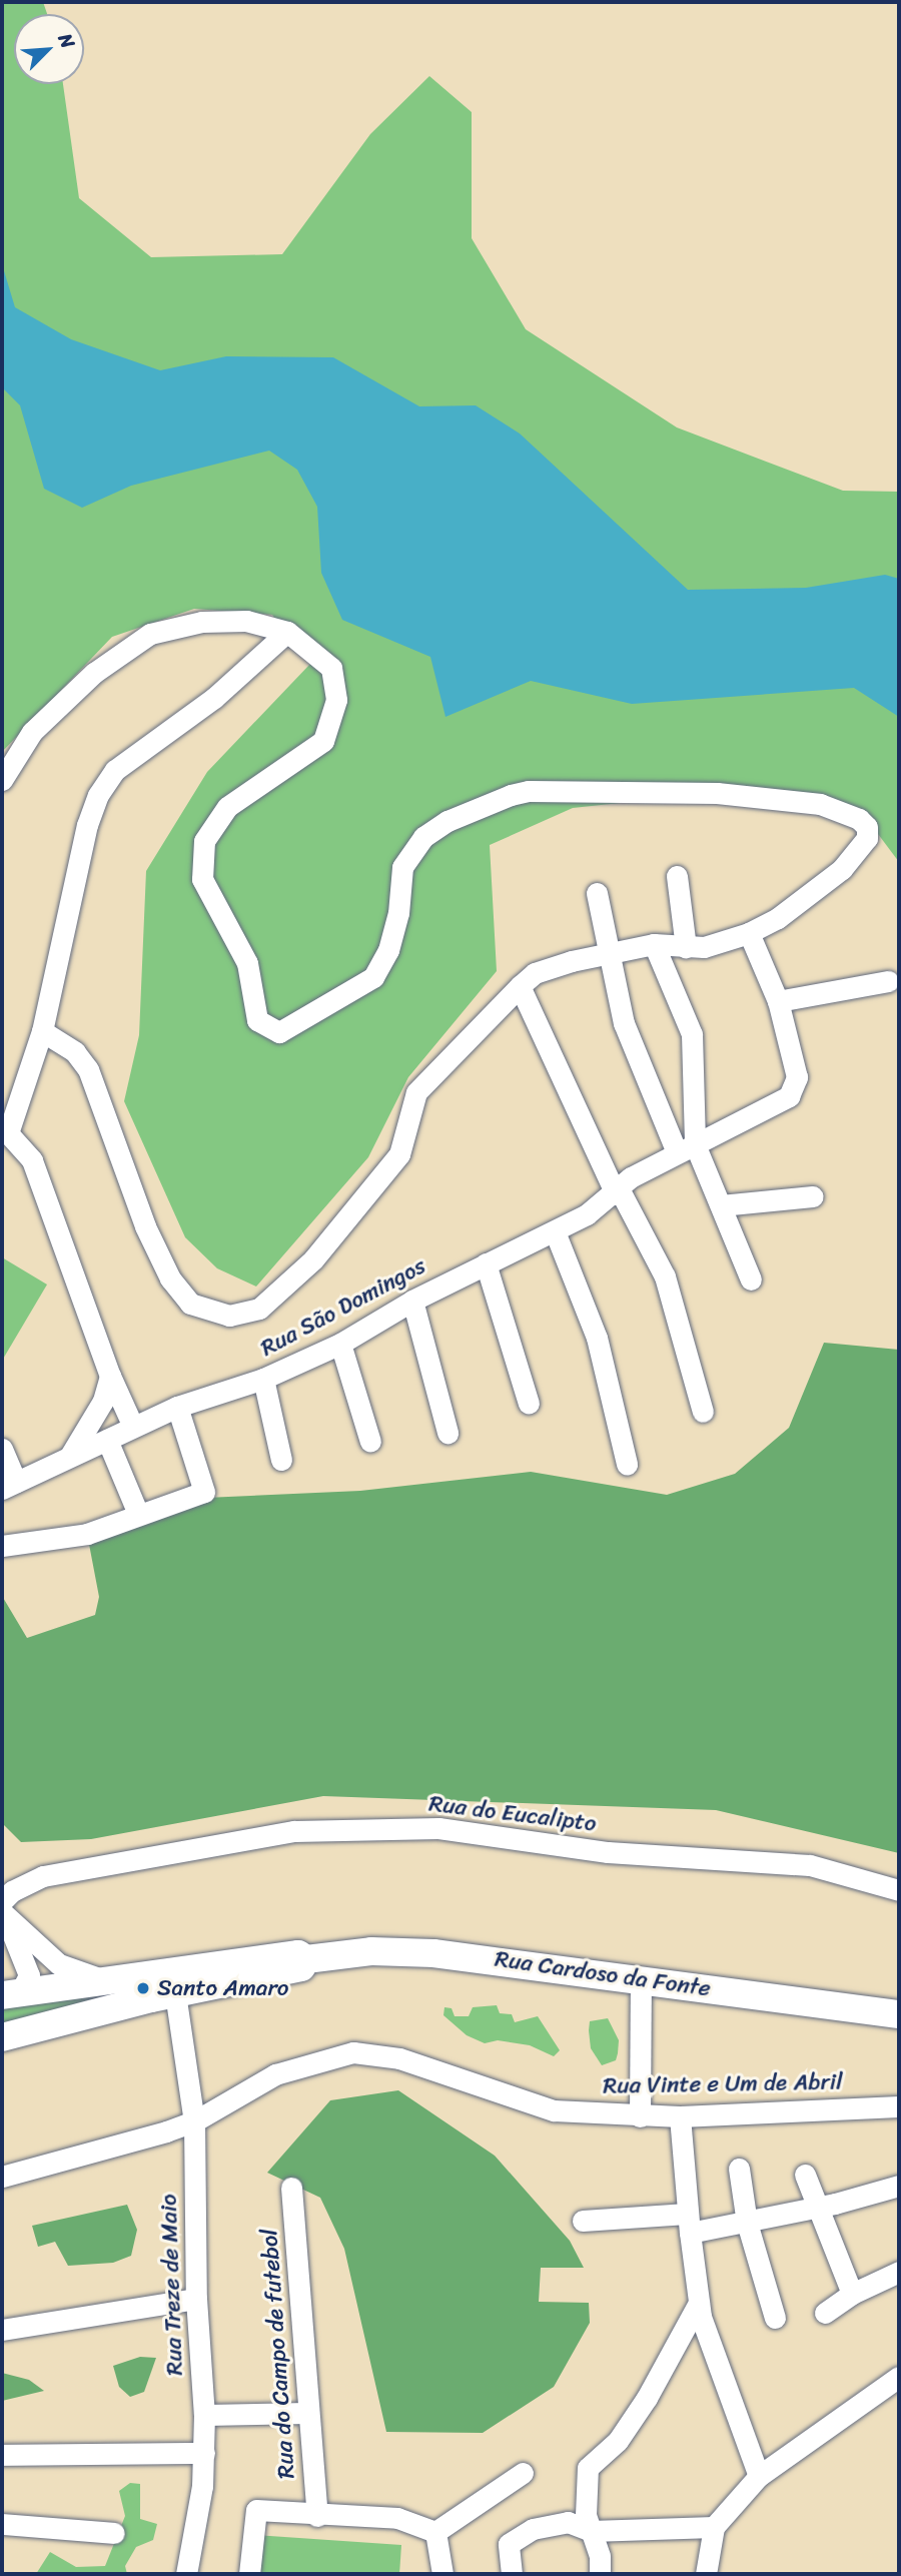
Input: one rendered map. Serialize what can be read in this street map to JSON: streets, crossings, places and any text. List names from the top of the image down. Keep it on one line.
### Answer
{"streets":{"main road":["Rua Cardoso da Fonte"],"street":["Rua São Domingos","Rua do Eucalipto","Rua Vinte e Um de Abril","Rua Treze de Maio","Rua do Campo de futebol"]},"crossings":[["Rua Cardoso da Fonte","Rua Treze de Maio"],["Rua Vinte e Um de Abril","Rua Treze de Maio"]],"places":["Santo Amaro"],"north":"top right"}
